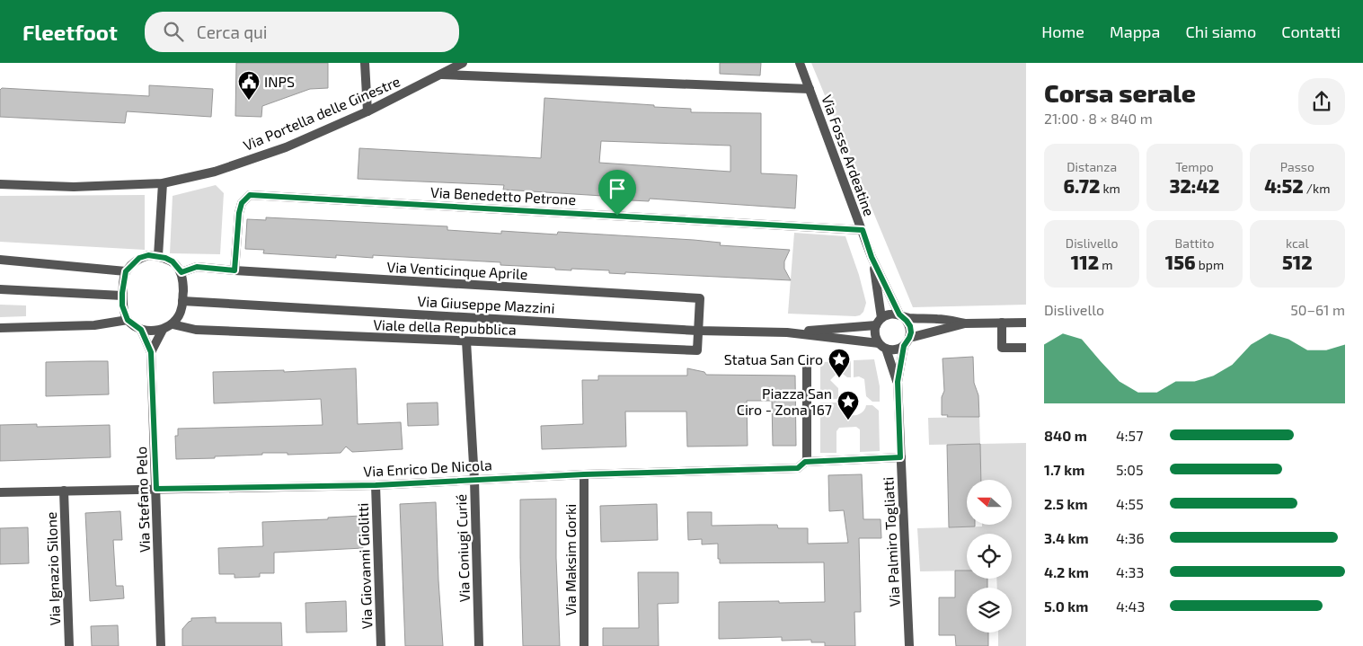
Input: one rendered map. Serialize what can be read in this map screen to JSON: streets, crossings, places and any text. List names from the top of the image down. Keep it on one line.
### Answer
{"streets":{"street":["Via Portella delle Ginestre","Via Fosse Ardeatine","Via Benedetto Petrone","Via Venticinque Aprile","Via Giuseppe Mazzini","Viale della Repubblica","Via Enrico De Nicola","Via Stefano Pelo","Via Palmiro Togliatti","Via Coniugi Curié","Via Maksim Gorki","Via Giovanni Giolitti","Via Ignazio Silone"]},"crossings":[["Via Fosse Ardeatine","Via Benedetto Petrone"],["Via Benedetto Petrone","Via Venticinque Aprile"],["Via Venticinque Aprile","Via Giuseppe Mazzini"],["Via Venticinque Aprile","Viale della Repubblica"],["Via Venticinque Aprile","Via Stefano Pelo"],["Via Giuseppe Mazzini","Viale della Repubblica"],["Via Giuseppe Mazzini","Via Stefano Pelo"],["Via Giuseppe Mazzini","Via Palmiro Togliatti"],["Viale della Repubblica","Via Stefano Pelo"],["Viale della Repubblica","Via Coniugi Curié"],["Via Enrico De Nicola","Via Stefano Pelo"],["Via Enrico De Nicola","Via Palmiro Togliatti"],["Via Enrico De Nicola","Via Coniugi Curié"],["Via Enrico De Nicola","Via Maksim Gorki"],["Via Enrico De Nicola","Via Giovanni Giolitti"],["Via Enrico De Nicola","Via Ignazio Silone"]],"places":{"public building":["INPS"],"place":["Statua San Ciro","Piazza San Ciro - Zona 167"]},"north":"left","page":{"header":"Fleetfoot","search":"Cerca qui","nav":["Home","Mappa","Chi siamo","Contatti"],"heading":["Corsa serale","21:00 · 8 × 840 m"],"stats":[["Distanza","6.72 km"],["Tempo","32:42"],["Passo","4:52 /km"],["Dislivello","112 m"],["Battito","156 bpm"],["kcal","512"]],"chart":["Dislivello","50–61 m"],"list":[{"name":"840 m","note":"4:57"},{"name":"1.7 km","note":"5:05"},{"name":"2.5 km","note":"4:55"},{"name":"3.4 km","note":"4:36"},{"name":"4.2 km","note":"4:33"},{"name":"5.0 km","note":"4:43"}]}}
